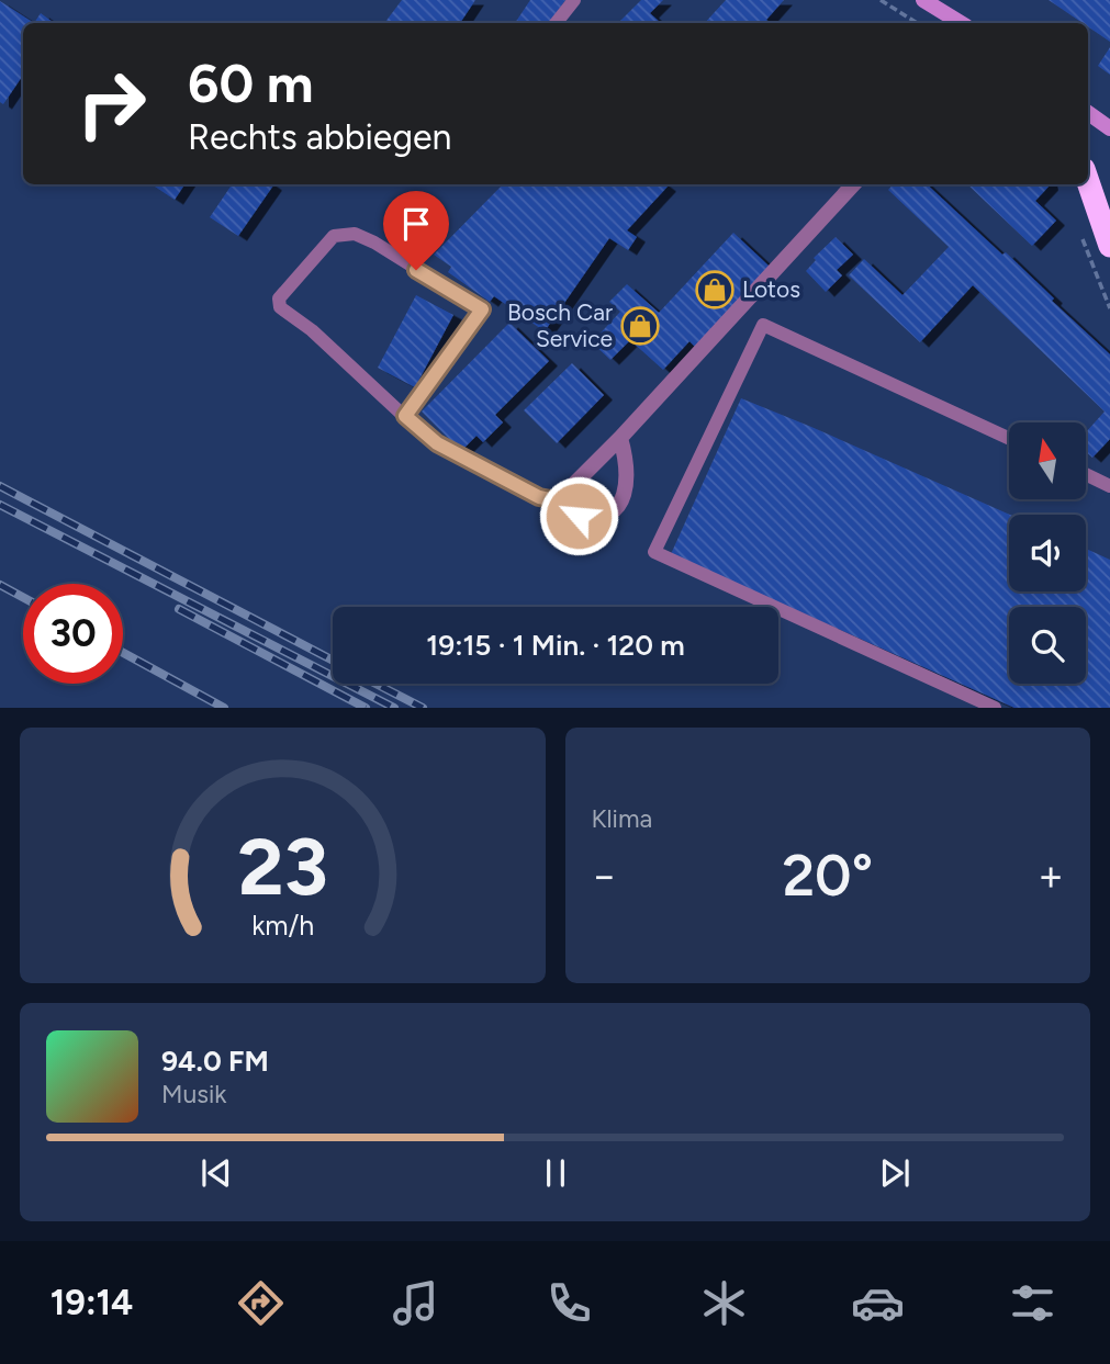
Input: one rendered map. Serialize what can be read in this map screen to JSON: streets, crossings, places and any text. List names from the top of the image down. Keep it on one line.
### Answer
{"places":{"shop":["Lotos","Bosch Car Service"]},"north":"top","page":{"turn":["60 m","Rechts abbiegen"],"limit":"30","trip":"19:15 · 1 Min. · 120 m","tile":"Klima","heat":["−","20°","+"],"song":["94.0 FM","Musik"],"tabs":"19:14","gauge":["23","km/h"]}}
